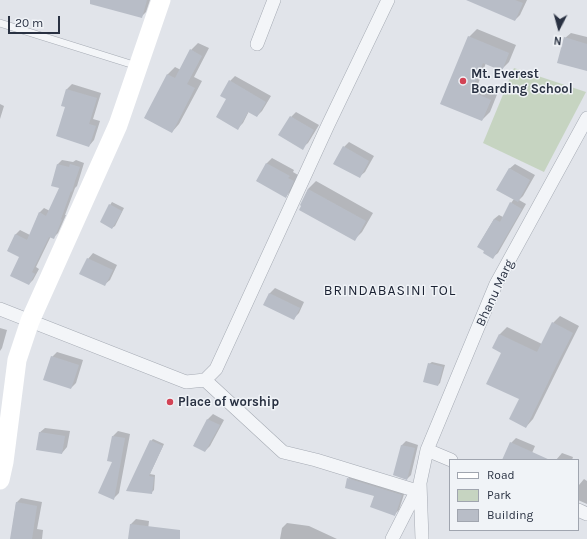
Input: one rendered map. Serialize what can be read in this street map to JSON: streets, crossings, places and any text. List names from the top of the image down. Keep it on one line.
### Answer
{"streets":{"street":["Bhanu Marg"]},"districts":["BRINDABASINI TOL"],"places":["Mt. Everest Boarding School","Place of worship"],"legend":["Road","Park","Building"],"scale_bar":"20 m","north":"bottom"}
